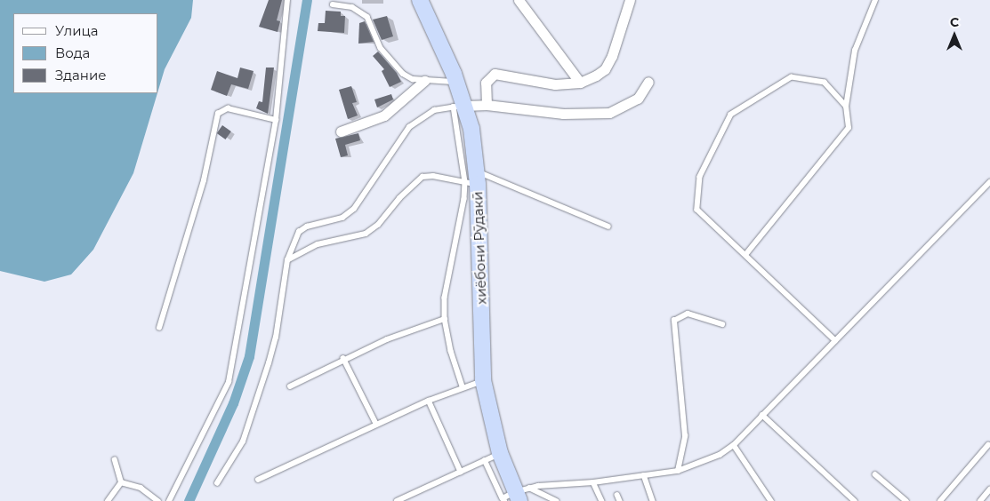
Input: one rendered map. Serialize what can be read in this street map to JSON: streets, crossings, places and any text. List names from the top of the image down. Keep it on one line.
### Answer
{"streets":{"highway":["хиёбони Рӯдакӣ"]},"legend":["Улица","Вода","Здание"],"north":"top"}
